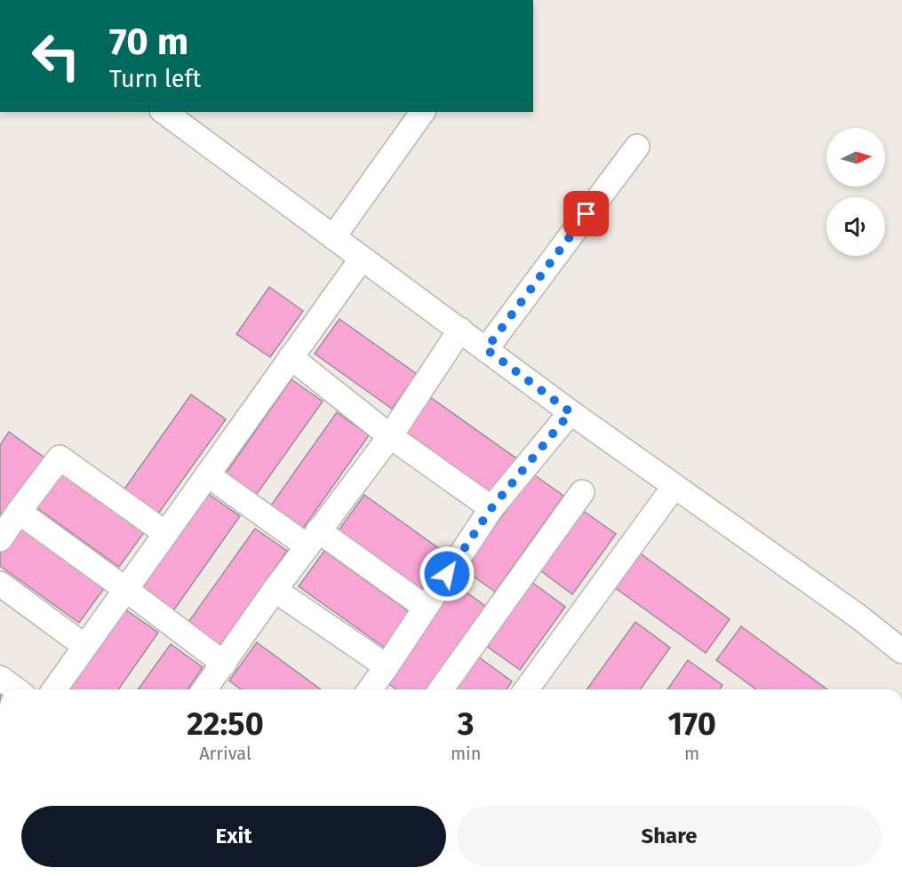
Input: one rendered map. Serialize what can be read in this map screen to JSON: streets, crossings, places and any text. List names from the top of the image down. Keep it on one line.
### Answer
{"north":"right","page":{"turn":["70 m","Turn left"],"eta":["22:50","Arrival","3","min","170","m"],"buttons":["Exit","Share"]}}
